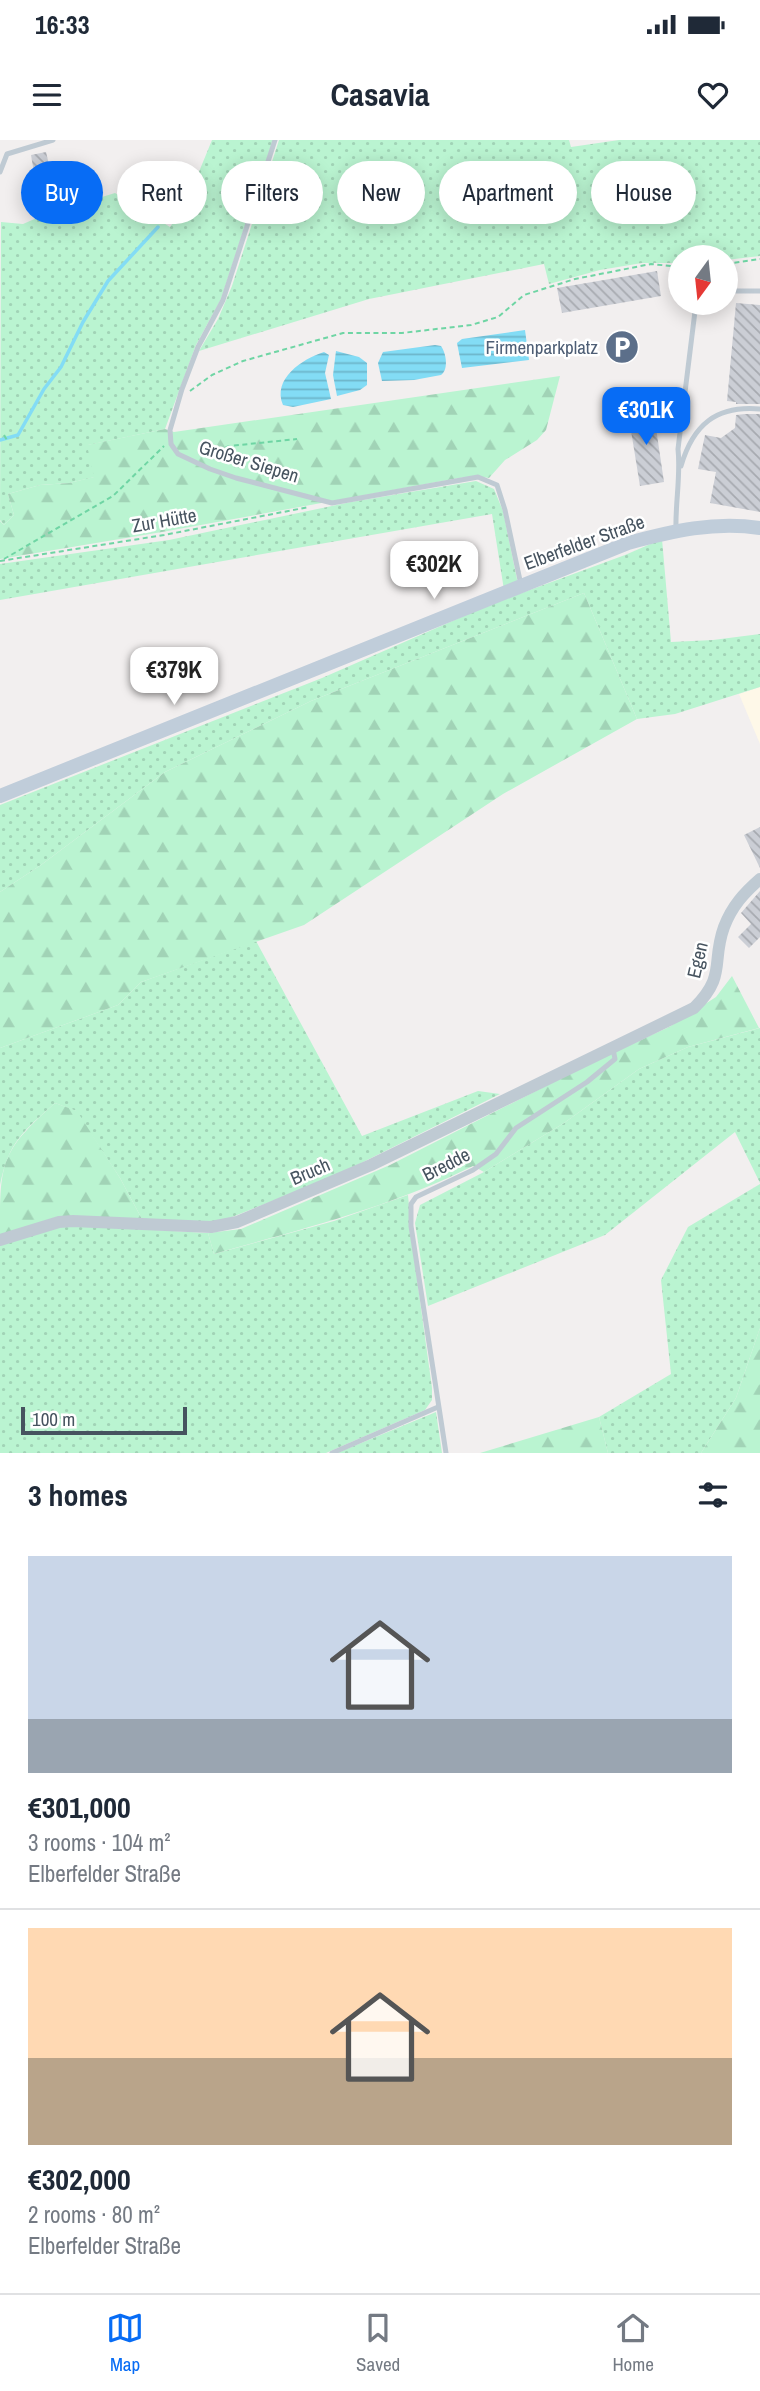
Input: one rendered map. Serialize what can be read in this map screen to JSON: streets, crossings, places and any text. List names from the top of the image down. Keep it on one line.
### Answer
{"streets":{"main road":["Elberfelder Straße"],"street":["Egen","Bruch"],"lane":["Großer Siepen","Bredde"],"path":["Zur Hütte"]},"crossings":[["Großer Siepen","Zur Hütte"],["Großer Siepen","Elberfelder Straße"],["Egen","Bredde"],["Egen","Bruch"],["Bredde","Bruch"]],"places":{"parking":["Firmenparkplatz"]},"scale_bar":"100 m","north":"bottom","page":{"status":"16:33","header":"Casavia","chip":["Buy","Rent","Filters","New","Apartment","House"],"price":["€301K","€302K","€379K"],"scale":"100 m","heading":"3 homes","list":[{"name":"€301,000","note":"3 rooms · 104 m² · Elberfelder Straße"},{"name":"€302,000","note":"2 rooms · 80 m² · Elberfelder Straße"}],"tabs":["Map","Saved","Home"]}}
